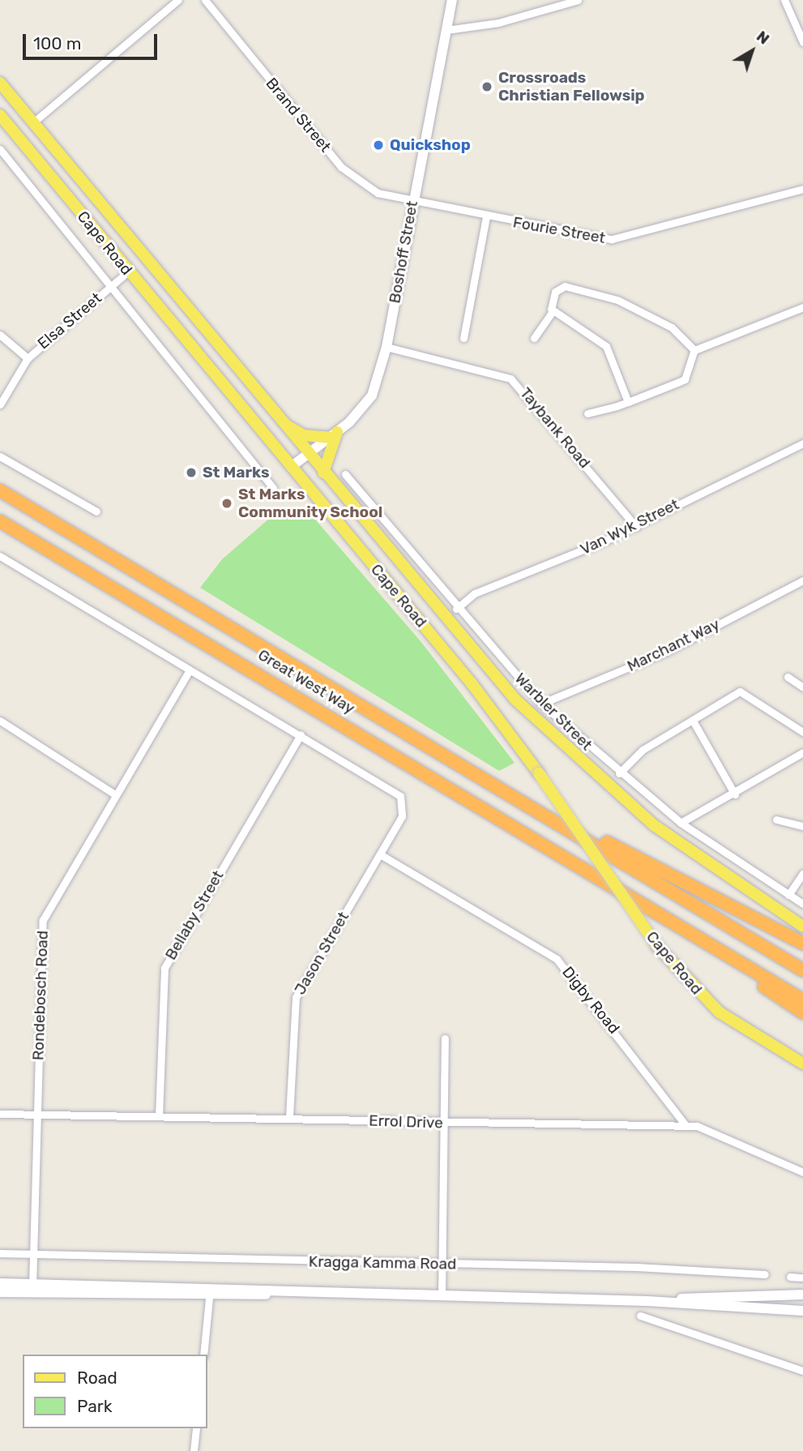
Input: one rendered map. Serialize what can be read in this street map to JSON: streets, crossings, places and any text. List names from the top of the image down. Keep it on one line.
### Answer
{"streets":{"highway":["Great West Way"],"main road":["Cape Road","Boshoff Street","Kragga Kamma Road"],"street":["Brand Street","Fourie Street","Elsa Street","Taybank Road","Van Wyk Street","Marchant Way","Warbler Street","Bellaby Street","Jason Street","Rondebosch Road","Digby Road","Errol Drive"]},"crossings":[["Brand Street","Fourie Street"],["Brand Street","Boshoff Street"],["Fourie Street","Boshoff Street"],["Cape Road","Boshoff Street"],["Cape Road","Elsa Street"],["Boshoff Street","Taybank Road"],["Taybank Road","Van Wyk Street"],["Van Wyk Street","Warbler Street"],["Marchant Way","Warbler Street"],["Bellaby Street","Jason Street"],["Bellaby Street","Errol Drive"],["Jason Street","Digby Road"],["Jason Street","Errol Drive"],["Rondebosch Road","Errol Drive"],["Rondebosch Road","Kragga Kamma Road"],["Digby Road","Errol Drive"]],"places":["Crossroads Christian Fellowsip","Quickshop","St Marks","St Marks Community School"],"legend":["Road","Park"],"scale_bar":"100 m","north":"top right"}
